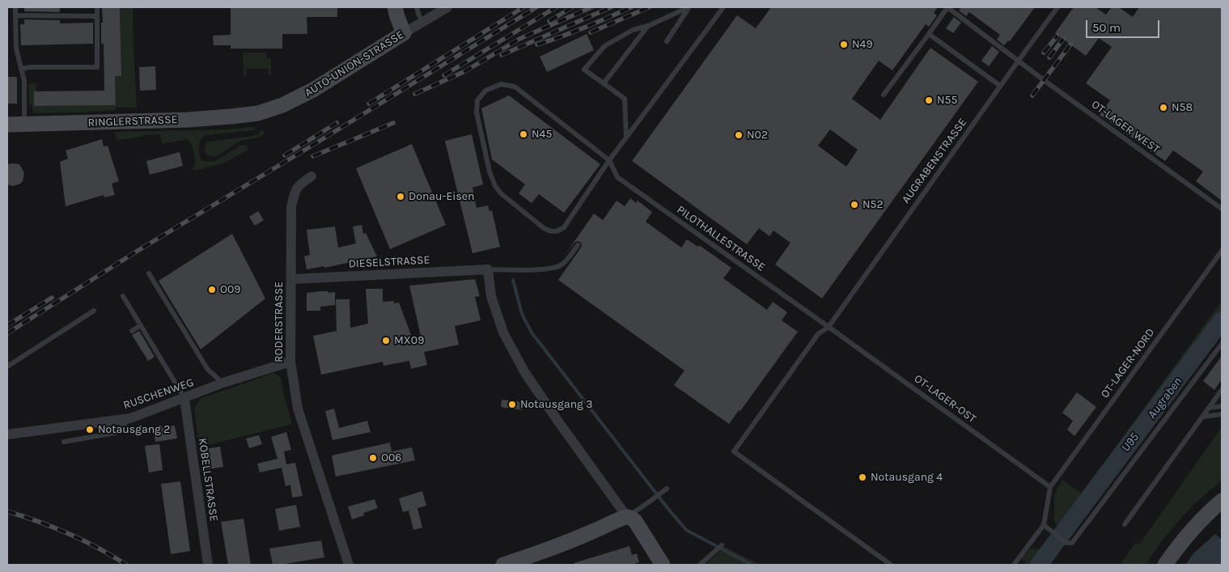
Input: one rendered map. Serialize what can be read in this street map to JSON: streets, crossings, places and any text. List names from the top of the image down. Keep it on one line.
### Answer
{"streets":{"street":["AUTO-UNION-STRASSE","RINGLERSTRASSE","DIESELSTRASSE","RODERSTRASSE","RUSCHENWEG","KOBELLSTRASSE"],"lane":["OT-LAGER WEST","AUGRABENSTRASSE","PILOTHALLESTRASSE","OT-LAGER-NORD","OT-LAGER-OST"]},"crossings":[["AUTO-UNION-STRASSE","RINGLERSTRASSE"],["OT-LAGER WEST","AUGRABENSTRASSE"],["AUGRABENSTRASSE","PILOTHALLESTRASSE"],["AUGRABENSTRASSE","OT-LAGER-OST"],["PILOTHALLESTRASSE","OT-LAGER-OST"],["DIESELSTRASSE","RODERSTRASSE"],["RODERSTRASSE","RUSCHENWEG"],["OT-LAGER-NORD","OT-LAGER-OST"],["RUSCHENWEG","KOBELLSTRASSE"]],"water":["Augraben","U95"],"places":["N49","N55","N58","N45","N02","Donau-Eisen","N52","O09","MX09","Notausgang 3","Notausgang 2","O06","Notausgang 4"],"scale_bar":"50 m"}
